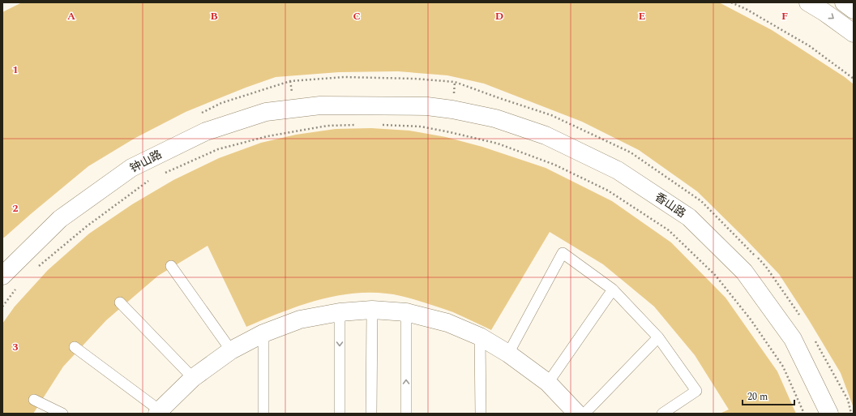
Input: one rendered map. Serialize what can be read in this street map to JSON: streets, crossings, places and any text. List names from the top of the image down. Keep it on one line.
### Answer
{"streets":{"street":["钟山路","香山路"]},"crossings":[["钟山路","香山路"]],"scale_bar":"20 m","grid":{"columns":["A","B","C","D","E","F"],"rows":["1","2","3"]}}
